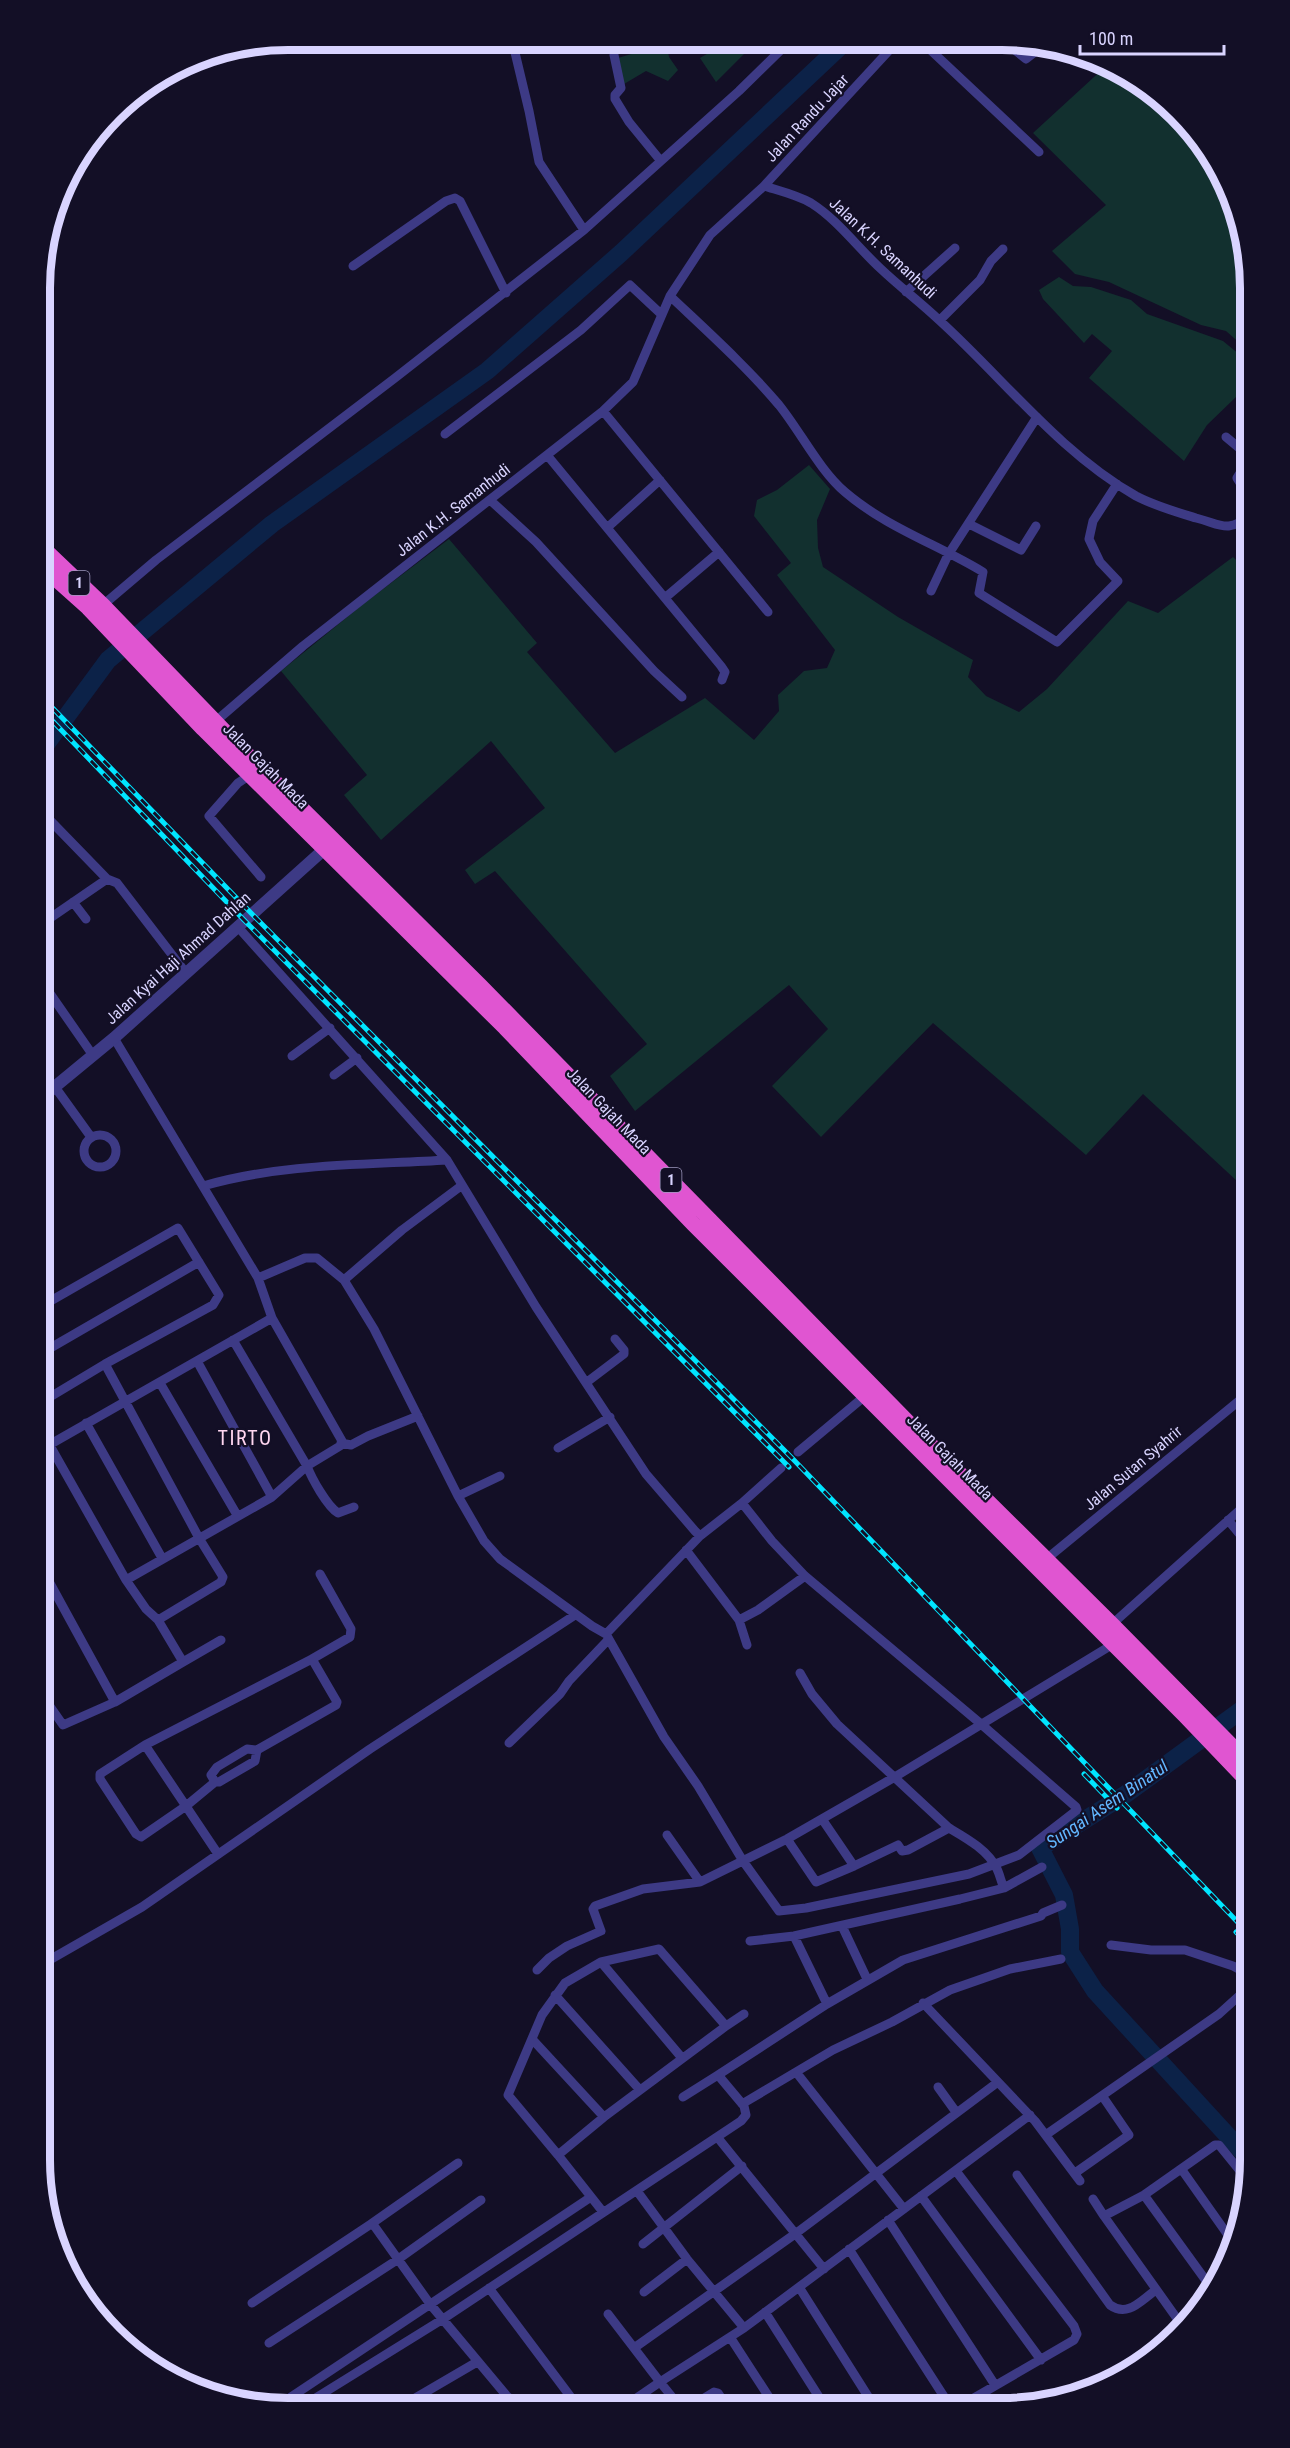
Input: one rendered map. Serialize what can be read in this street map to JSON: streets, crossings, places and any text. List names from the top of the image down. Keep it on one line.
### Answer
{"streets":{"highway":["1","Jalan Gajah Mada"],"street":["Jalan Randu Jajar","Jalan K.H. Samanhudi","Jalan Kyai Haji Ahmad Dahlan","Jalan Sutan Syahrir"]},"crossings":[["Jalan Randu Jajar","Jalan K.H. Samanhudi"],["Jalan K.H. Samanhudi","Jalan Gajah Mada"],["Jalan Gajah Mada","Jalan Kyai Haji Ahmad Dahlan"],["Jalan Gajah Mada","Jalan Sutan Syahrir"]],"districts":["TIRTO"],"water":["Sungai Asem Binatul"],"scale_bar":"100 m"}
